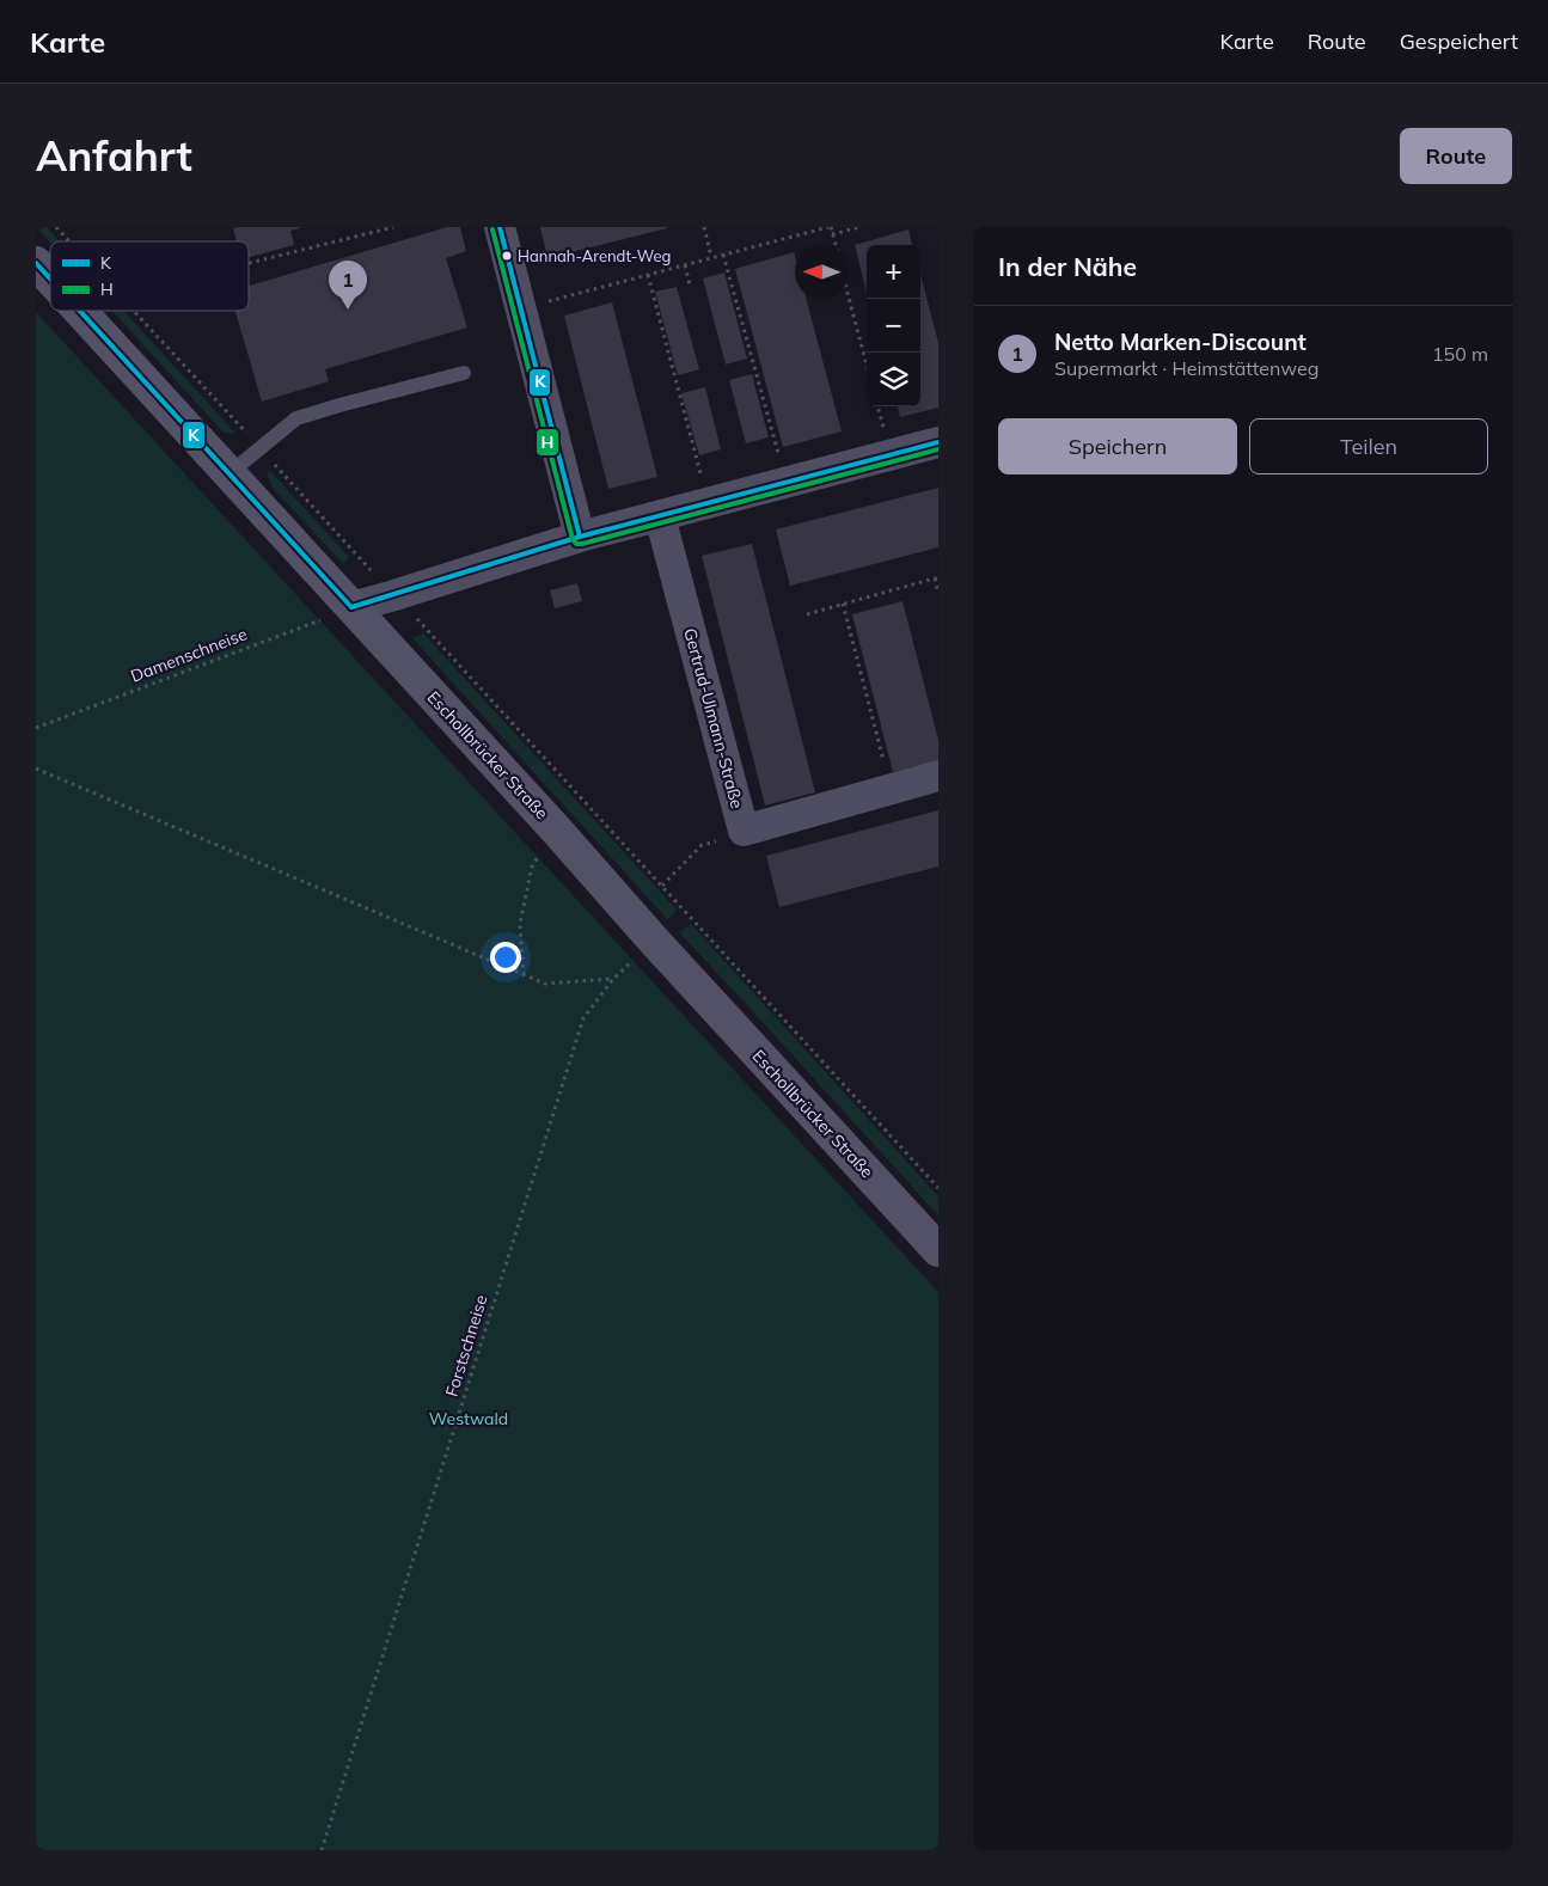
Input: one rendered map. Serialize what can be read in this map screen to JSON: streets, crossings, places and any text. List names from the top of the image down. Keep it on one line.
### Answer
{"streets":{"main road":["Eschollbrücker Straße"],"street":["Gertrud-Ulmann-Straße"],"path":["Damenschneise","Forstschneise"]},"crossings":[["Damenschneise","Eschollbrücker Straße"],["Eschollbrücker Straße","Forstschneise"]],"parks":["Westwald"],"places":["Hannah-Arendt-Weg"],"lines":["transit line K","transit line H"],"legend":["K","H"],"north":"left","page":{"header":"Karte","nav":["Karte","Route","Gespeichert"],"buttons":["Route",["Speichern","Teilen"]],"title":"Anfahrt","heading":"In der Nähe","map_buttons":["+","−"],"pins":"1","list":[{"mark":"1","name":"Netto Marken-Discount","note":"Supermarkt · Heimstättenweg","value":"150 m"}]}}
